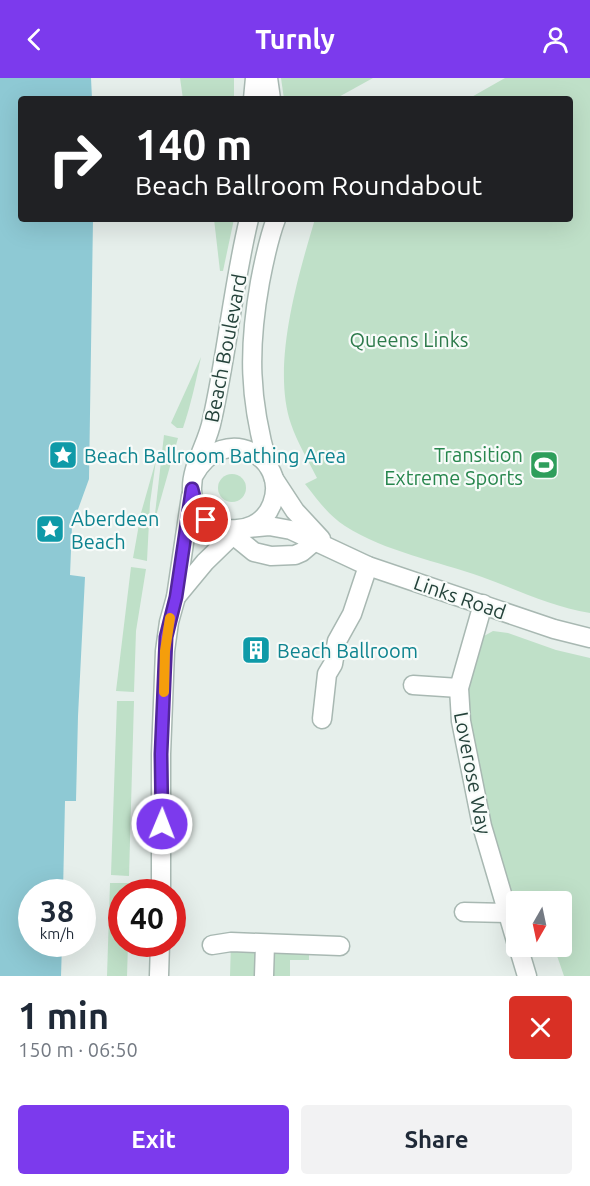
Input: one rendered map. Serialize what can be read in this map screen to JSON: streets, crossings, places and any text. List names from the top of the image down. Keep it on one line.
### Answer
{"streets":{"street":["Beach Boulevard","Links Road","Loverose Way"]},"crossings":[["Beach Boulevard","Links Road"],["Links Road","Loverose Way"]],"parks":["Queens Links"],"places":{"place":["Beach Ballroom Bathing Area","Aberdeen Beach"],"sports":["Transition Extreme Sports"],"building":["Beach Ballroom"]},"north":"bottom","page":{"header":"Turnly","turn":["140 m","Beach Ballroom Roundabout"],"speed":"38 km/h","limit":"40","heading":["1 min","150 m · 06:50"],"buttons":["Exit","Share"]}}
